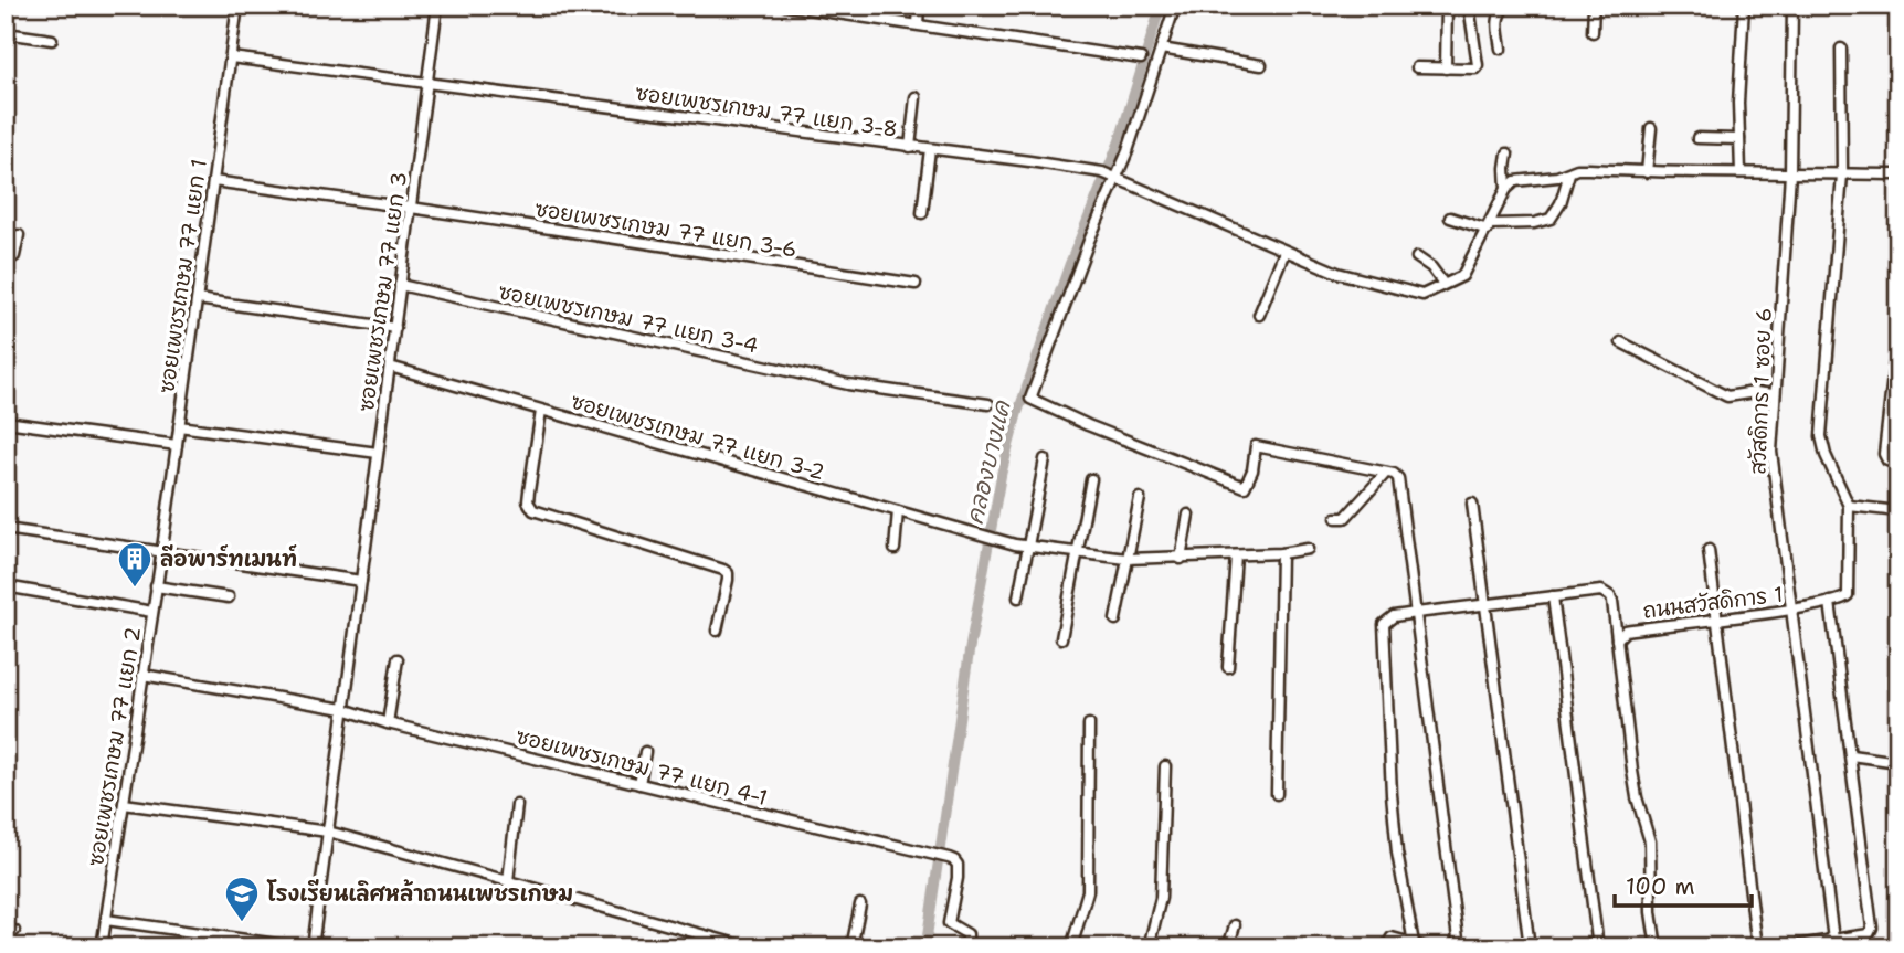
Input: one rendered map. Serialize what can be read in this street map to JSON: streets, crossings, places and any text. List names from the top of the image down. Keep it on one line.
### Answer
{"streets":{"street":["ซอยเพชรเกษม 77 แยก 3-8","ซอยเพชรเกษม 77 แยก 3-6","ซอยเพชรเกษม 77 แยก 1","ซอยเพชรเกษม 77 แยก 3","ซอยเพชรเกษม 77 แยก 3-4","สวัสดิการ 1 ซอย 6","ซอยเพชรเกษม 77 แยก 3-2","ถนนสวัสดิการ 1","ซอยเพชรเกษม 77 แยก 2","ซอยเพชรเกษม 77 แยก 4-1"]},"crossings":[["ซอยเพชรเกษม 77 แยก 3-8","ซอยเพชรเกษม 77 แยก 1"],["ซอยเพชรเกษม 77 แยก 3-8","ซอยเพชรเกษม 77 แยก 3"],["ซอยเพชรเกษม 77 แยก 3-6","ซอยเพชรเกษม 77 แยก 1"],["ซอยเพชรเกษม 77 แยก 3-6","ซอยเพชรเกษม 77 แยก 3"],["ซอยเพชรเกษม 77 แยก 1","ซอยเพชรเกษม 77 แยก 2"],["ซอยเพชรเกษม 77 แยก 3","ซอยเพชรเกษม 77 แยก 3-4"],["ซอยเพชรเกษม 77 แยก 3","ซอยเพชรเกษม 77 แยก 3-2"],["ซอยเพชรเกษม 77 แยก 3","ซอยเพชรเกษม 77 แยก 4-1"],["สวัสดิการ 1 ซอย 6","ถนนสวัสดิการ 1"],["ซอยเพชรเกษม 77 แยก 2","ซอยเพชรเกษม 77 แยก 4-1"]],"water":["คลองบางแค"],"places":{"building":["ลีอพาร์ทเมนท์"],"school or university":["โรงเรียนเลิศหล้าถนนเพชรเกษม"]},"scale_bar":"100 m"}
